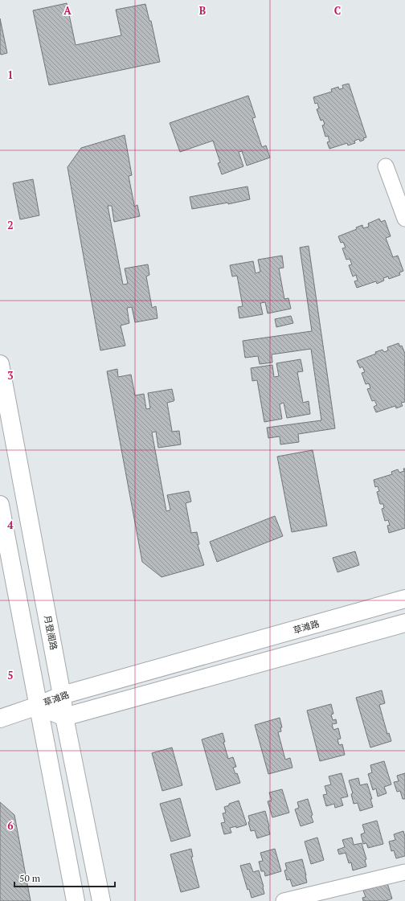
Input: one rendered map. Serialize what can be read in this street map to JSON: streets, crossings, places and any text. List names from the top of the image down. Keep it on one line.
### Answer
{"streets":{"main road":["草滩路","月登阁路"]},"crossings":[["草滩路","月登阁路"]],"scale_bar":"50 m","grid":{"columns":["A","B","C"],"rows":["1","2","3","4","5","6"]}}
